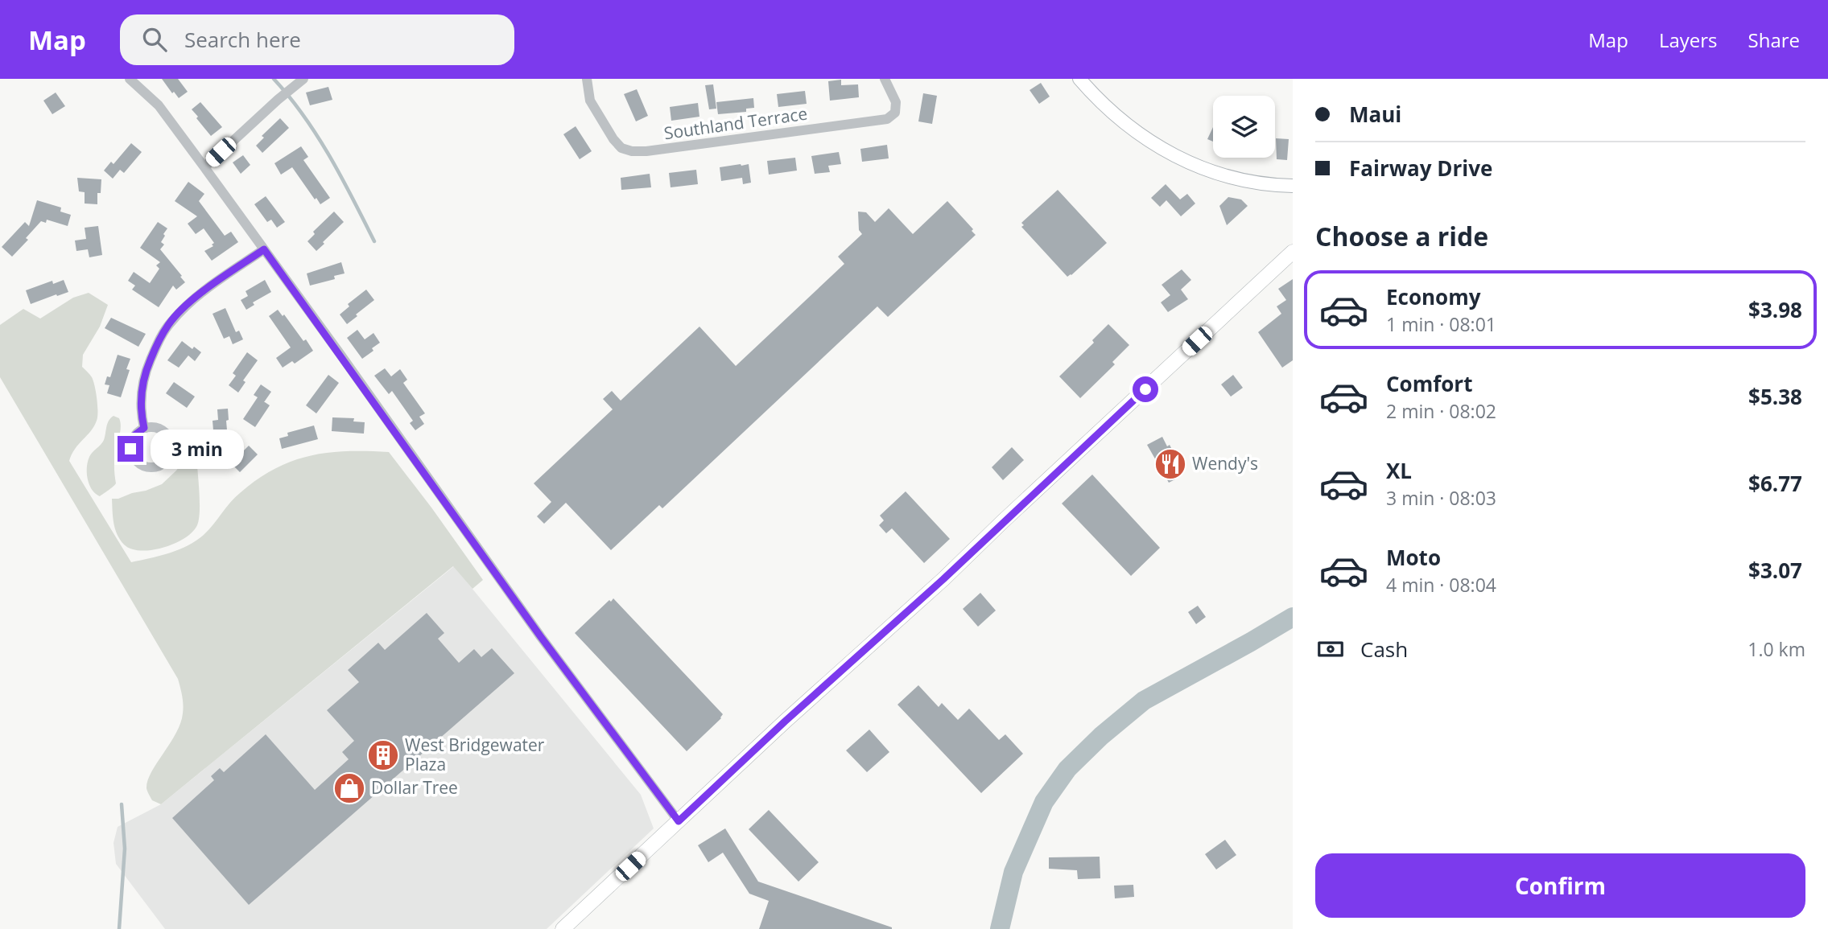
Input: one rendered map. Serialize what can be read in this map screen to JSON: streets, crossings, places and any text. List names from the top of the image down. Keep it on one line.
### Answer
{"streets":{"street":["Southland Terrace"]},"places":{"restaurant":["Wendy's"],"building":["West Bridgewater Plaza"],"shop":["Dollar Tree"]},"page":{"header":"Map","search":"Search here","nav":["Map","Layers","Share"],"banner":["Maui","Fairway Drive"],"heading":"Choose a ride","list":[{"name":"Economy","note":"1 min · 08:01","value":"$3.98"},{"name":"Comfort","note":"2 min · 08:02","value":"$5.38"},{"name":"XL","note":"3 min · 08:03","value":"$6.77"},{"name":"Moto","note":"4 min · 08:04","value":"$3.07"}],"bubble":"3 min","pay":["Cash","1.0 km"],"buttons":"Confirm"}}
